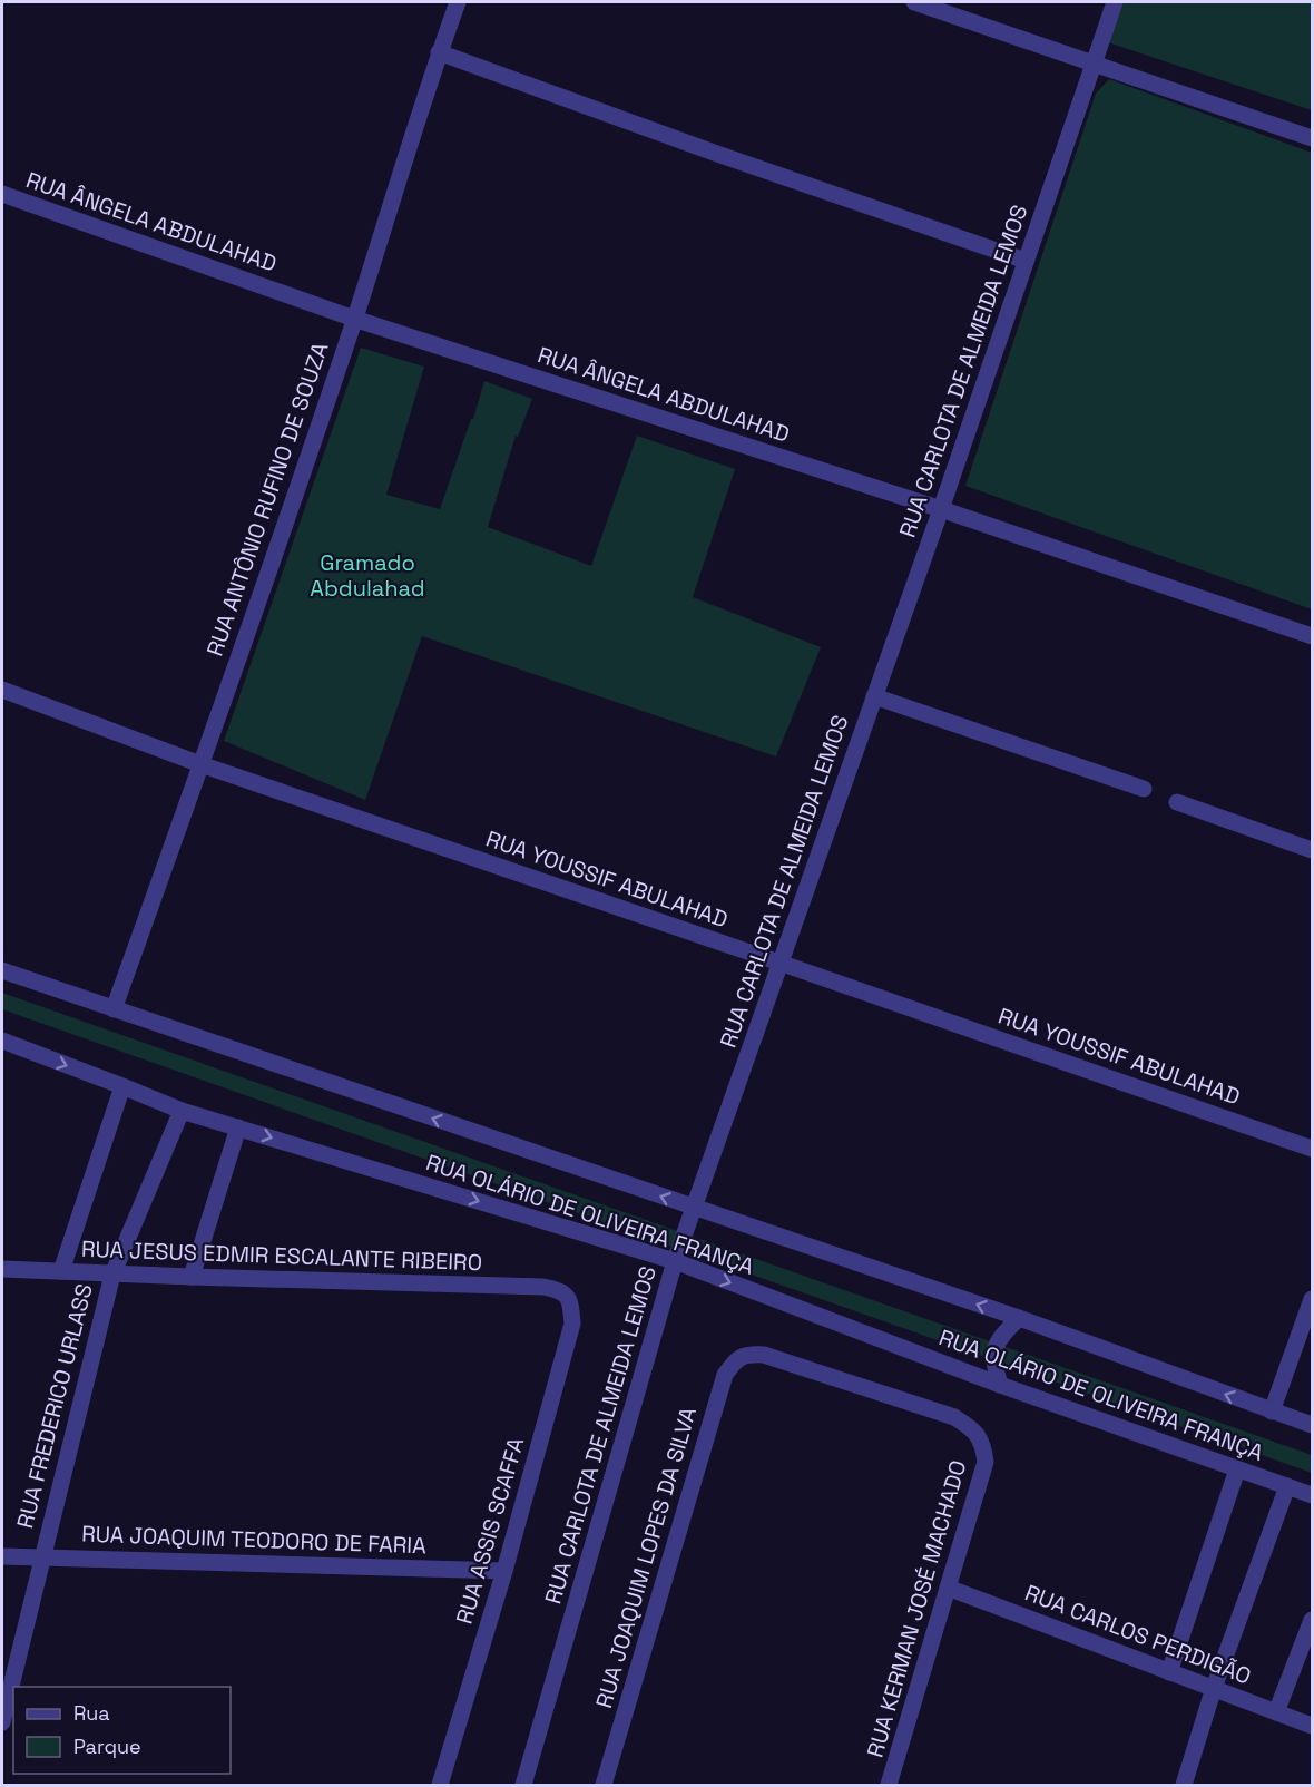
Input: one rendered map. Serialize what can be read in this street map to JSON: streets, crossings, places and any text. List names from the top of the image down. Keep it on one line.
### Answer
{"streets":{"street":["RUA ÂNGELA ABDULAHAD","RUA CARLOTA DE ALMEIDA LEMOS","RUA ANTÔNIO RUFINO DE SOUZA","RUA YOUSSIF ABULAHAD","RUA OLÁRIO DE OLIVEIRA FRANÇA","RUA JESUS EDMIR ESCALANTE RIBEIRO","RUA FREDERICO URLASS","RUA ASSIS SCAFFA","RUA JOAQUIM TEODORO DE FARIA","RUA JOAQUIM LOPES DA SILVA","RUA KERMAN JOSÉ MACHADO","RUA CARLOS PERDIGÃO"]},"crossings":[["RUA ÂNGELA ABDULAHAD","RUA CARLOTA DE ALMEIDA LEMOS"],["RUA ÂNGELA ABDULAHAD","RUA ANTÔNIO RUFINO DE SOUZA"],["RUA CARLOTA DE ALMEIDA LEMOS","RUA YOUSSIF ABULAHAD"],["RUA CARLOTA DE ALMEIDA LEMOS","RUA OLÁRIO DE OLIVEIRA FRANÇA"],["RUA ANTÔNIO RUFINO DE SOUZA","RUA YOUSSIF ABULAHAD"],["RUA ANTÔNIO RUFINO DE SOUZA","RUA OLÁRIO DE OLIVEIRA FRANÇA"],["RUA OLÁRIO DE OLIVEIRA FRANÇA","RUA FREDERICO URLASS"],["RUA JESUS EDMIR ESCALANTE RIBEIRO","RUA FREDERICO URLASS"],["RUA JESUS EDMIR ESCALANTE RIBEIRO","RUA ASSIS SCAFFA"],["RUA FREDERICO URLASS","RUA JOAQUIM TEODORO DE FARIA"],["RUA ASSIS SCAFFA","RUA JOAQUIM TEODORO DE FARIA"],["RUA JOAQUIM LOPES DA SILVA","RUA KERMAN JOSÉ MACHADO"],["RUA KERMAN JOSÉ MACHADO","RUA CARLOS PERDIGÃO"]],"parks":["Gramado Abdulahad"],"legend":["Rua","Parque"]}
